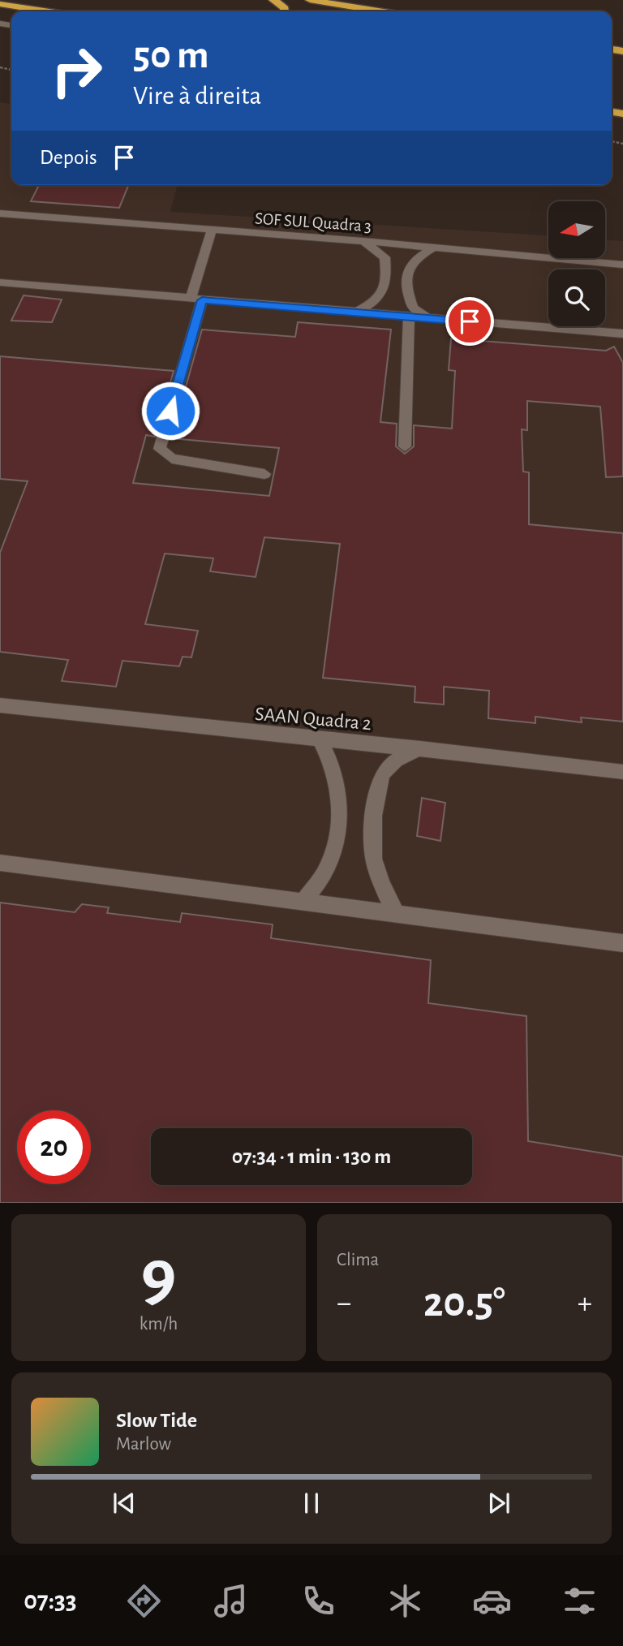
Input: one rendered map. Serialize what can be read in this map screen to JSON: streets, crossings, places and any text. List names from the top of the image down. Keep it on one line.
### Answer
{"streets":{"street":["SOF SUL Quadra 3","SAAN Quadra 2"]},"north":"left","page":{"turn":["50 m","Vire à direita"],"then":"Depois","limit":"20","trip":"07:34 · 1 min · 130 m","tile":[["9","km/h"],"Clima"],"heat":["−","20.5°","+"],"song":["Slow Tide","Marlow"],"tabs":"07:33"}}
